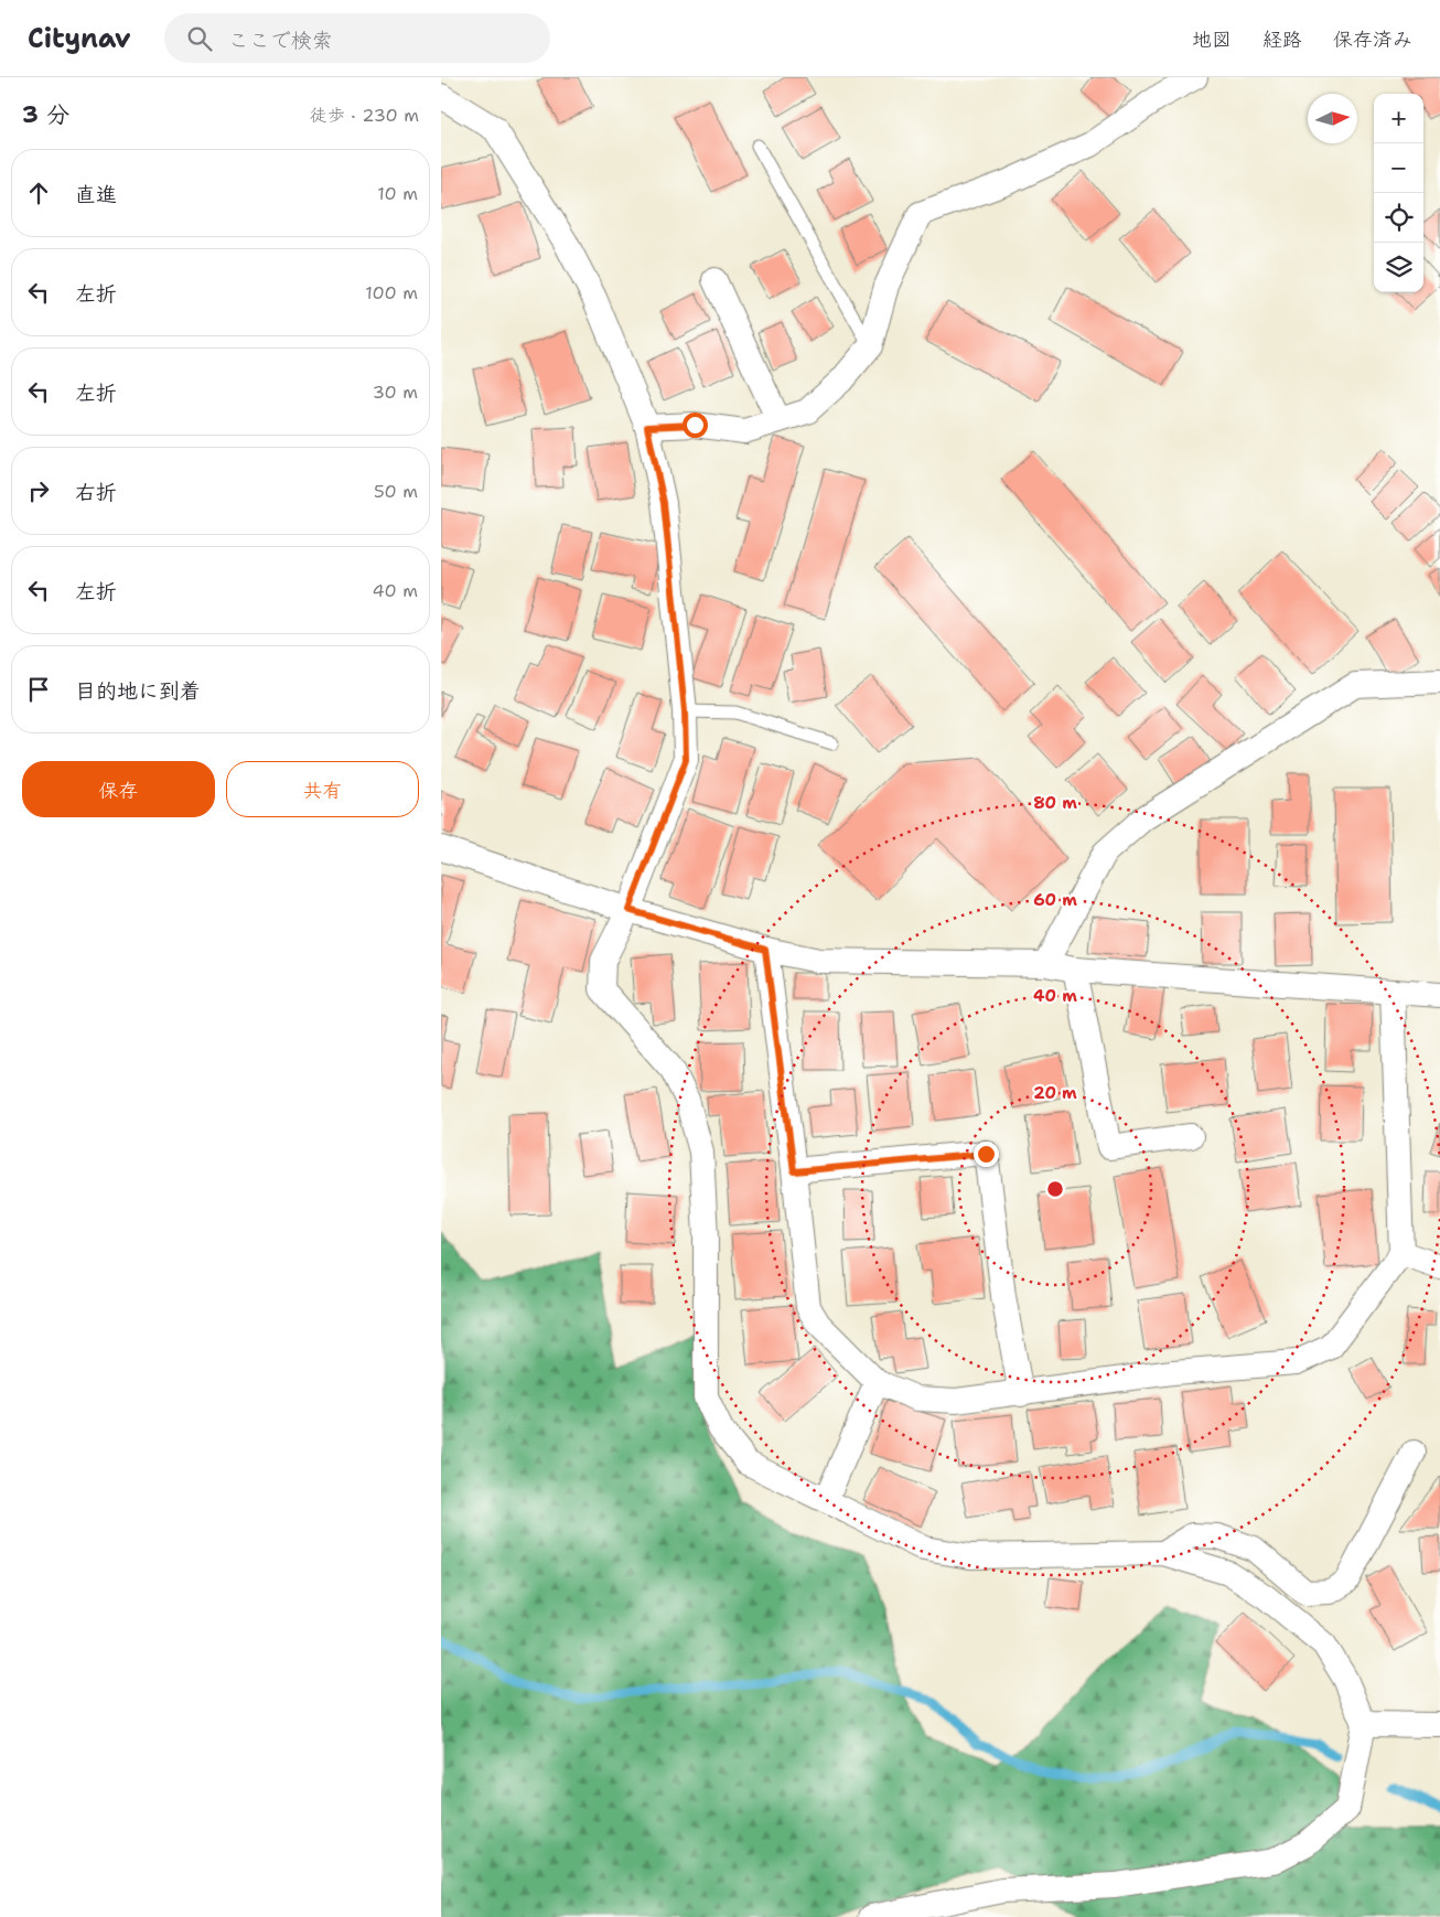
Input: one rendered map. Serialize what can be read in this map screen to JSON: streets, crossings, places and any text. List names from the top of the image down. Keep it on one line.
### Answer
{"north":"right","page":{"header":"Citynav","search":"ここで検索","nav":["地図","経路","保存済み"],"heading":["3 分","徒歩 · 230 m"],"map_buttons":["+","−"],"list":[["直進","10 m"],["左折","100 m"],["左折","30 m"],["右折","50 m"],["左折","40 m"],"目的地に到着"],"buttons":["保存","共有"]},"rings":["80 m","60 m","40 m","20 m"]}
